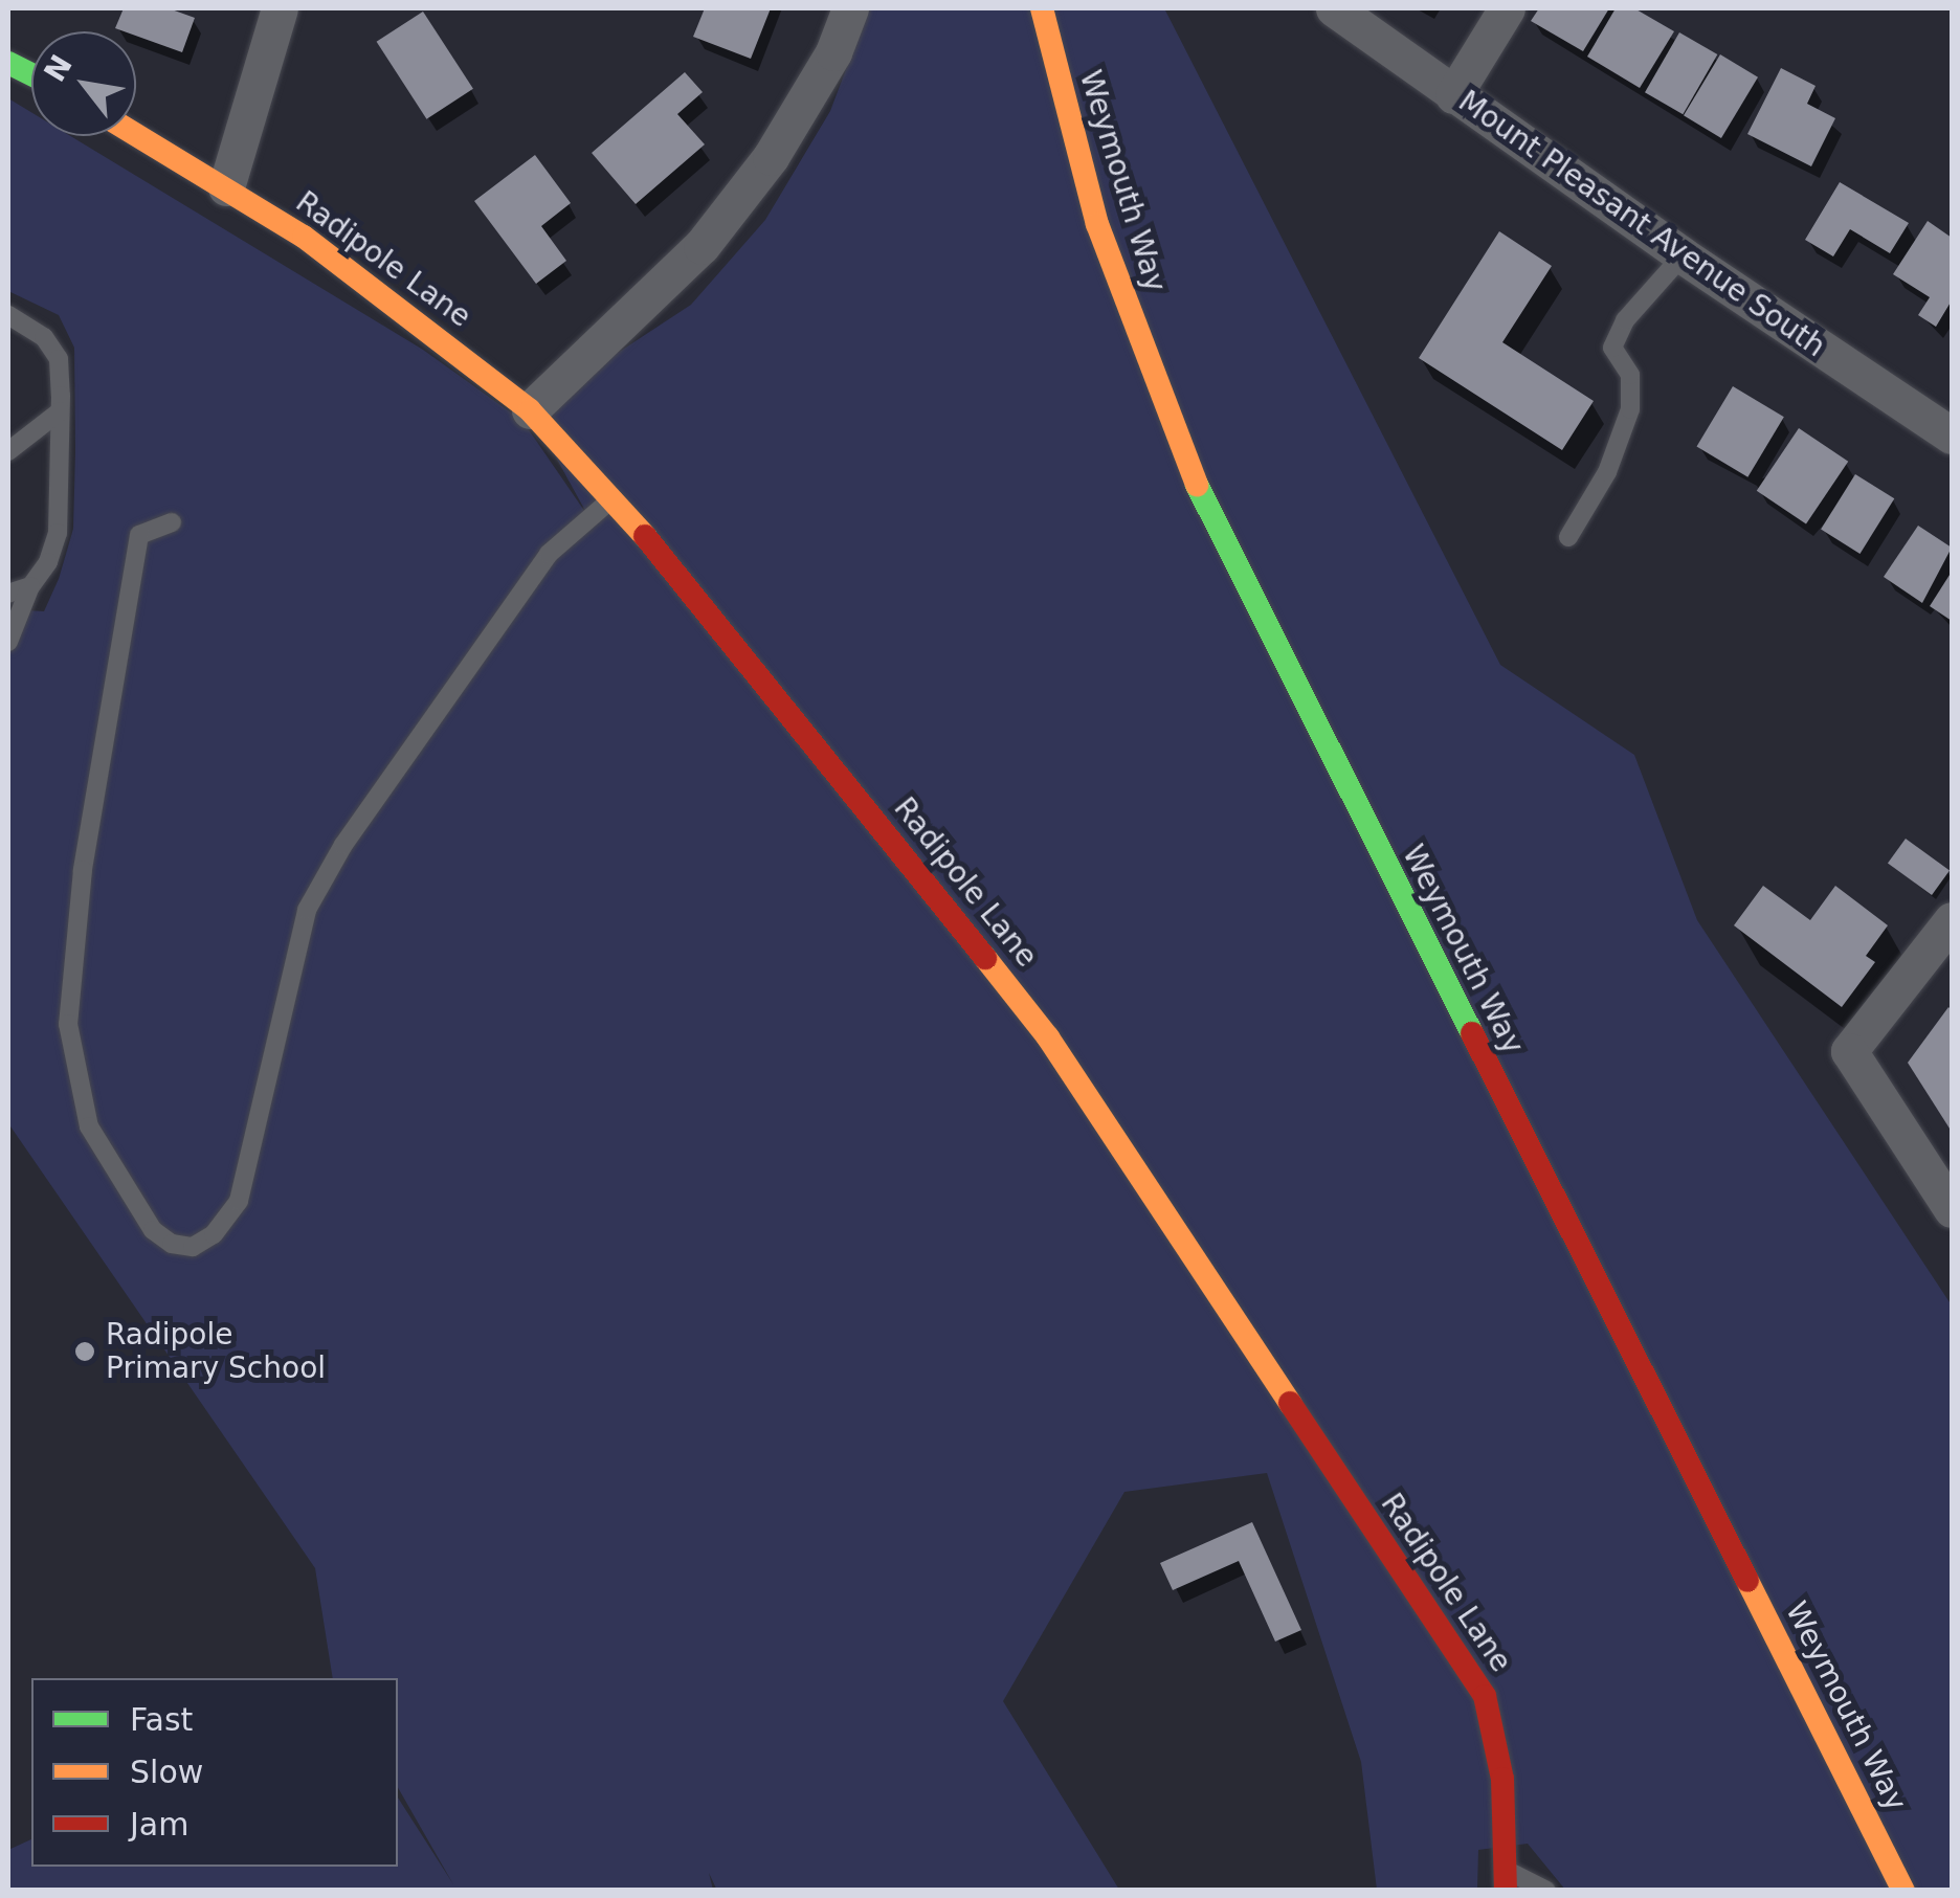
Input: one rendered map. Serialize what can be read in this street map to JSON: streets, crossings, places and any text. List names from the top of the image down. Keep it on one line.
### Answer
{"streets":{"main road":["Weymouth Way","Radipole Lane"],"street":["Mount Pleasant Avenue South"]},"places":["Radipole Primary School"],"legend":["Fast","Slow","Jam"],"north":"top left"}
